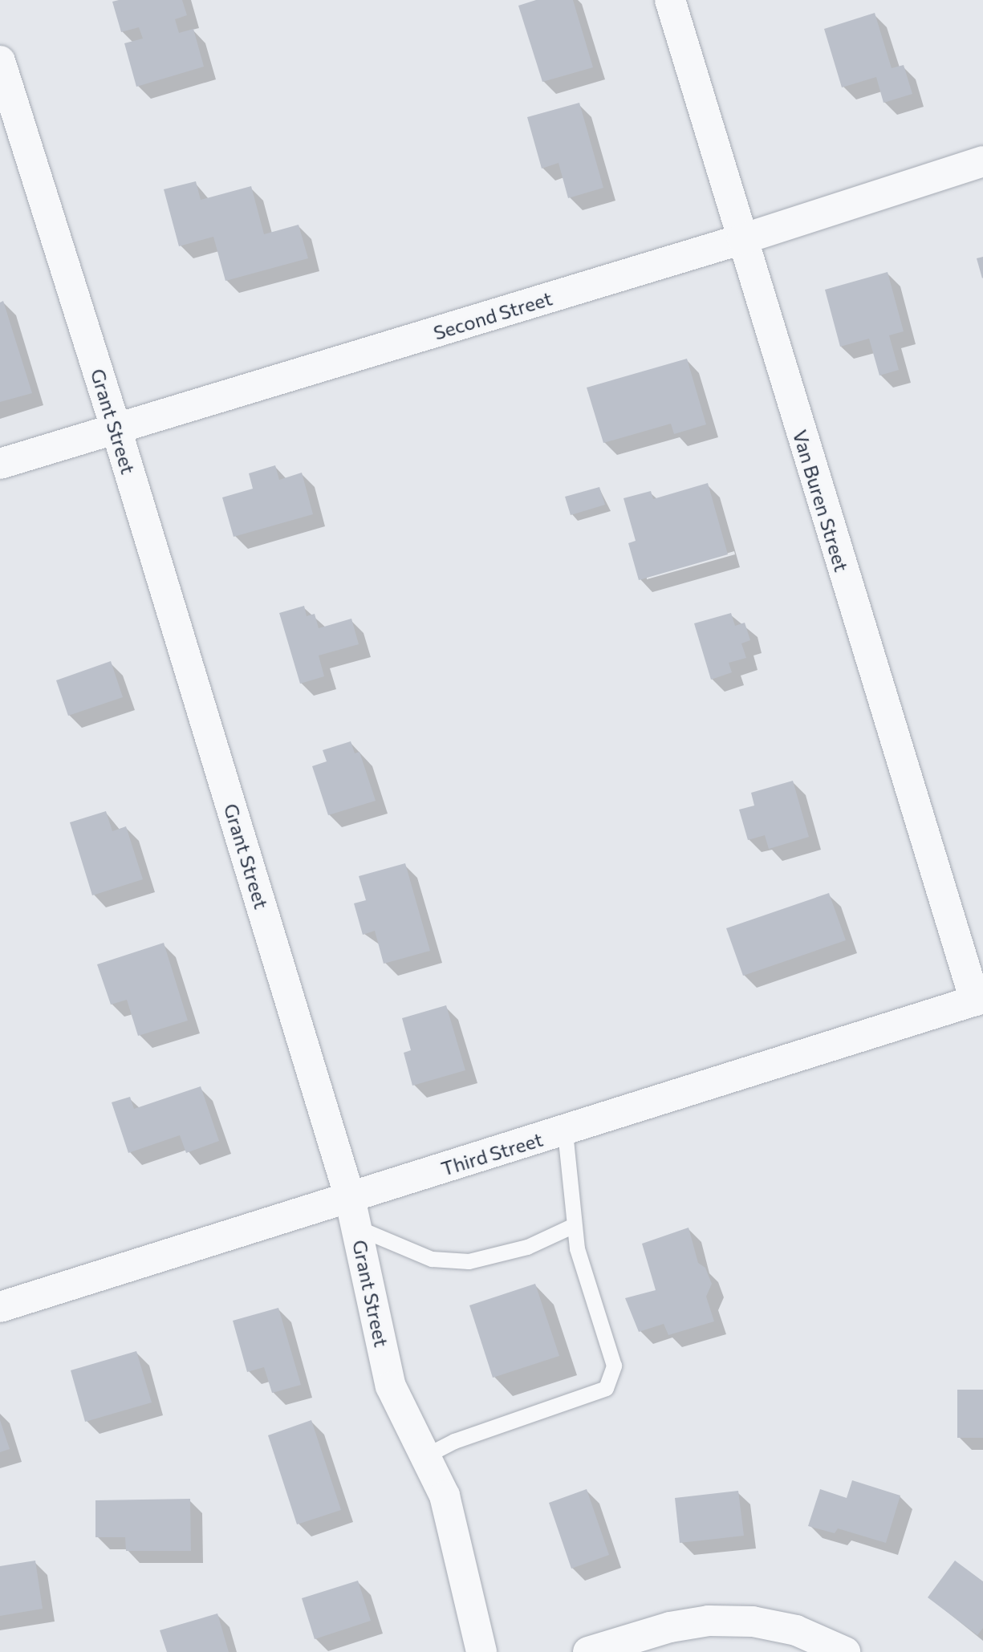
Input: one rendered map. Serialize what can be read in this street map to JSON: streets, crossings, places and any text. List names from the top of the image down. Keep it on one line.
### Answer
{"streets":{"street":["Second Street","Grant Street","Van Buren Street","Third Street"]},"crossings":[["Second Street","Grant Street"],["Second Street","Van Buren Street"],["Grant Street","Third Street"],["Van Buren Street","Third Street"]]}
